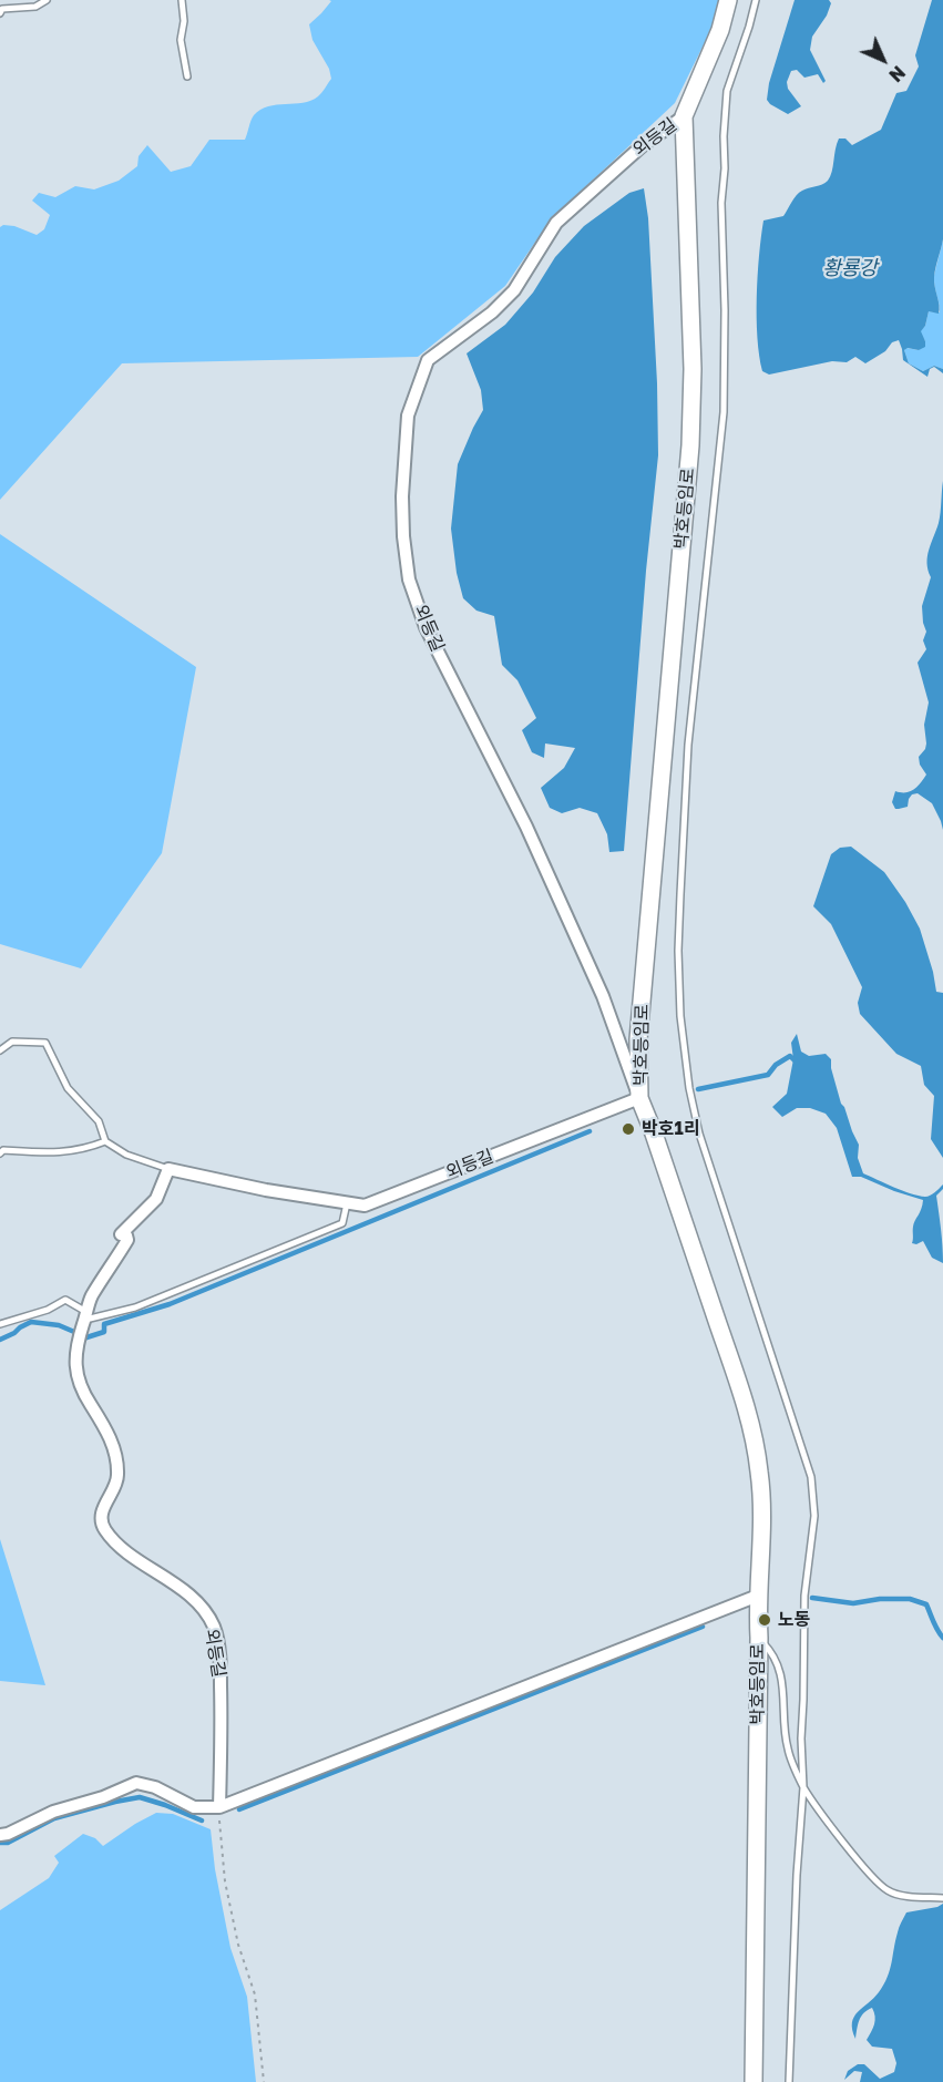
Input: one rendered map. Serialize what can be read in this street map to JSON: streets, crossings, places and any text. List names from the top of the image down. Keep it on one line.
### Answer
{"streets":{"street":["외등길","박호등임로"]},"crossings":[["외등길","박호등임로"]],"water":["황룡강"],"places":["박호1리","노동"],"north":"bottom right"}
